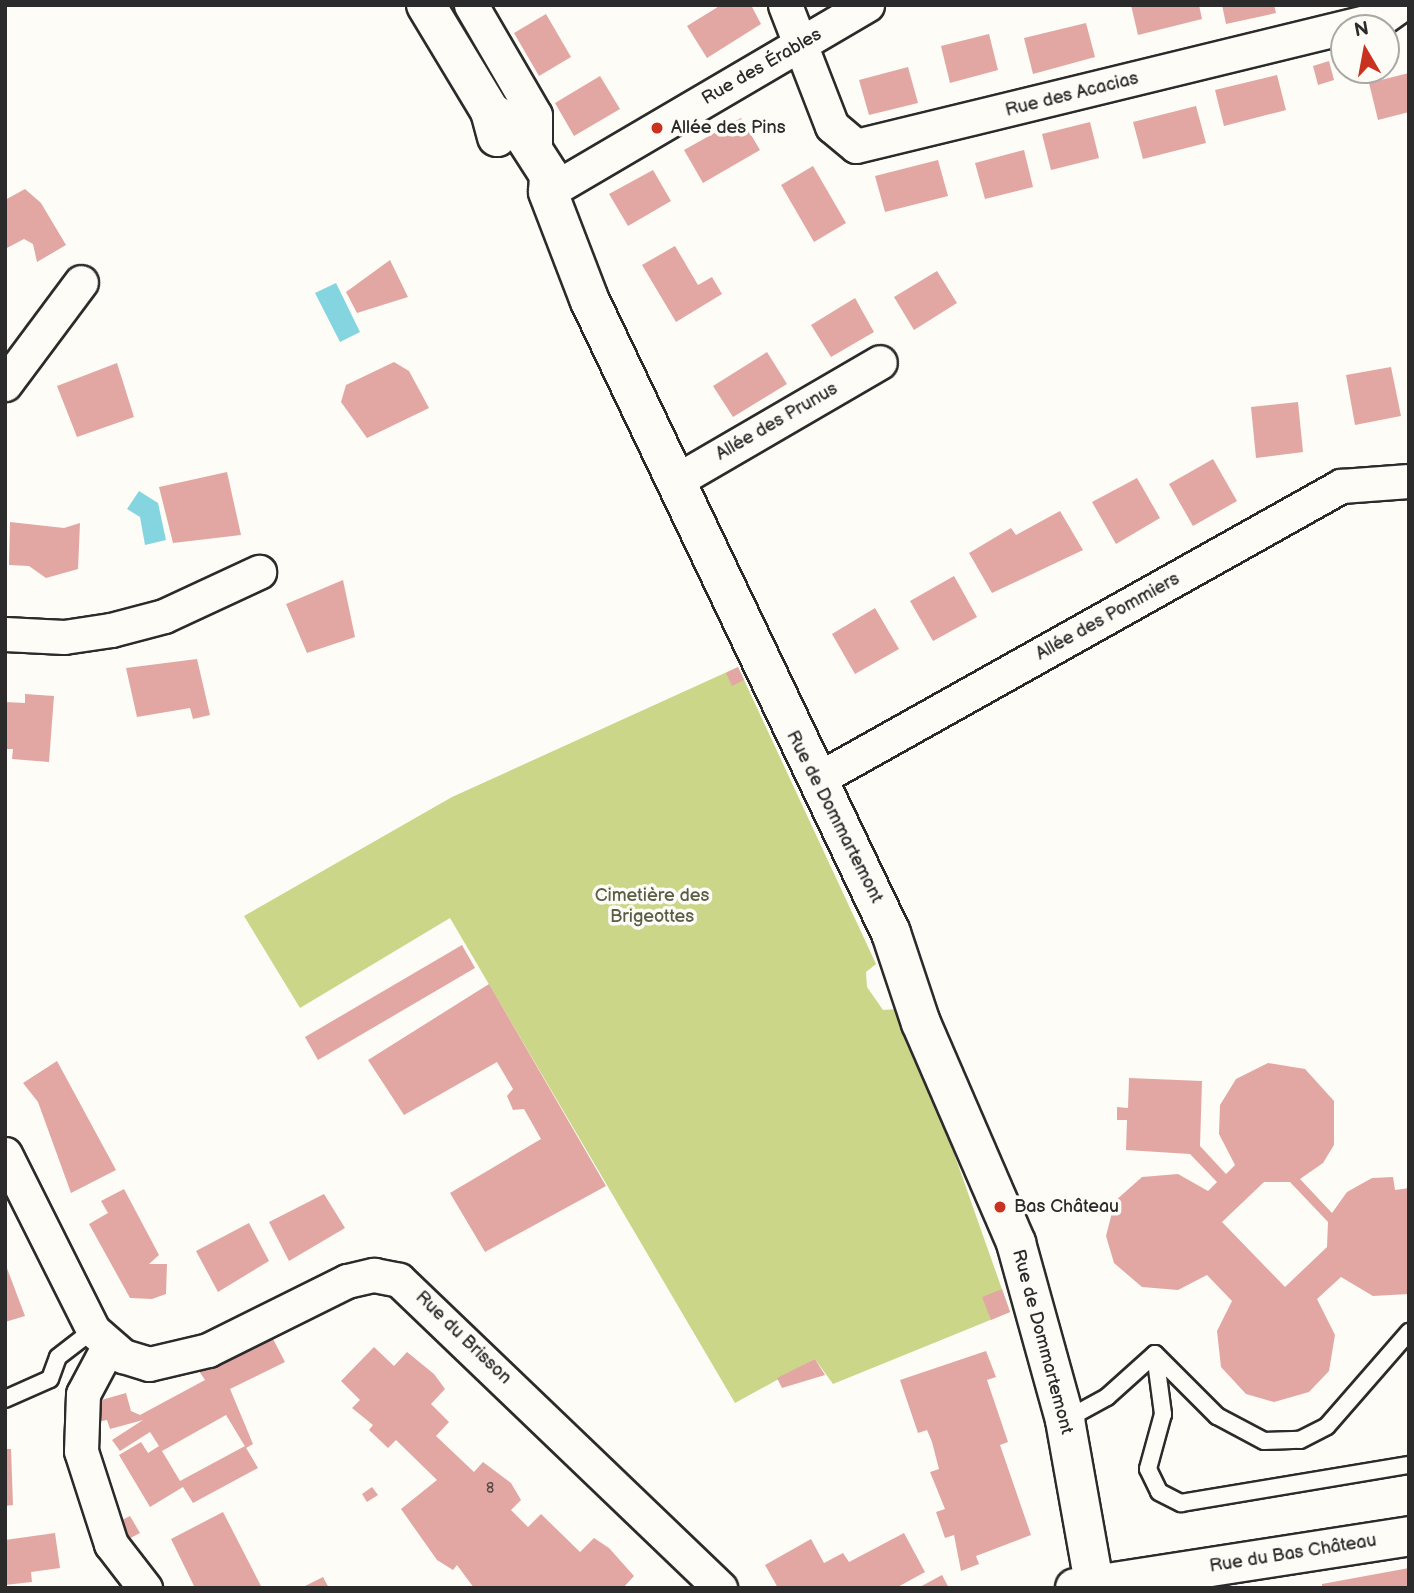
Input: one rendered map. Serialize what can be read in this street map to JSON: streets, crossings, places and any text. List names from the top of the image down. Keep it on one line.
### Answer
{"streets":{"street":["Rue des Érables","Rue des Acacias","Allée des Prunus","Allée des Pommiers","Rue de Dommartemont","Rue du Brisson","Rue du Bas Château"]},"crossings":[["Rue des Érables","Rue des Acacias"],["Rue des Érables","Rue de Dommartemont"],["Allée des Prunus","Rue de Dommartemont"],["Allée des Pommiers","Rue de Dommartemont"],["Rue de Dommartemont","Rue du Bas Château"]],"parks":["Cimetière des Brigeottes"],"places":["Allée des Pins","Bas Château"],"house_numbers":["8"],"north":"top"}
